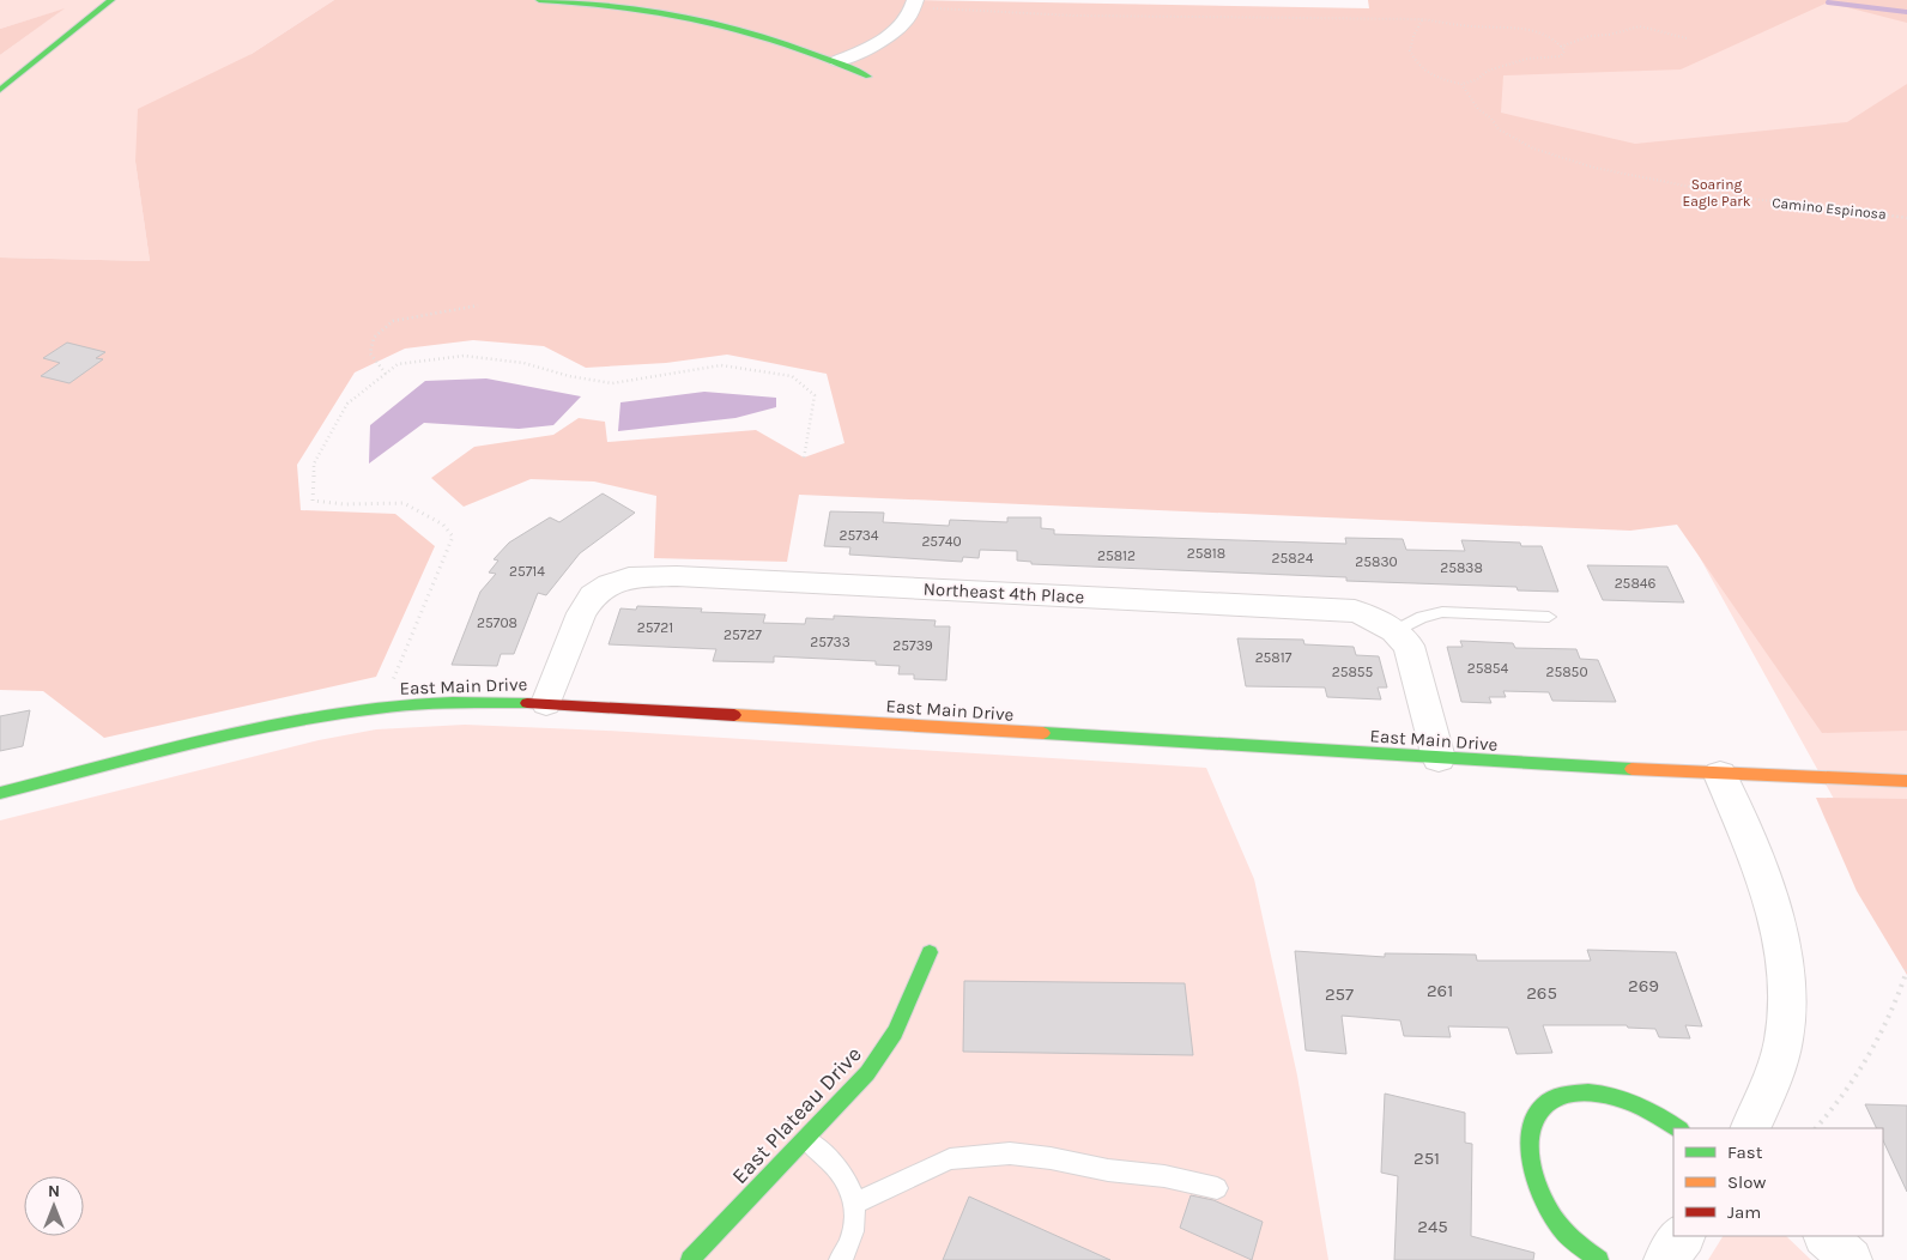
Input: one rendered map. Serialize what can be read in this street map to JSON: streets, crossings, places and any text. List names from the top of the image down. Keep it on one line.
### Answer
{"streets":{"street":["Northeast 4th Place","East Main Drive","East Plateau Drive"],"path":["Camino Espinosa"]},"crossings":[["Northeast 4th Place","East Main Drive"]],"parks":["Soaring Eagle Park"],"house_numbers":["25734","25740","25818","25812","25824","25830","25838","25714","25846","25708","25721","25727","25733","25739","25817","25854","25855","25850","269","261","265","257","251","245"],"legend":["Fast","Slow","Jam"],"north":"top"}
